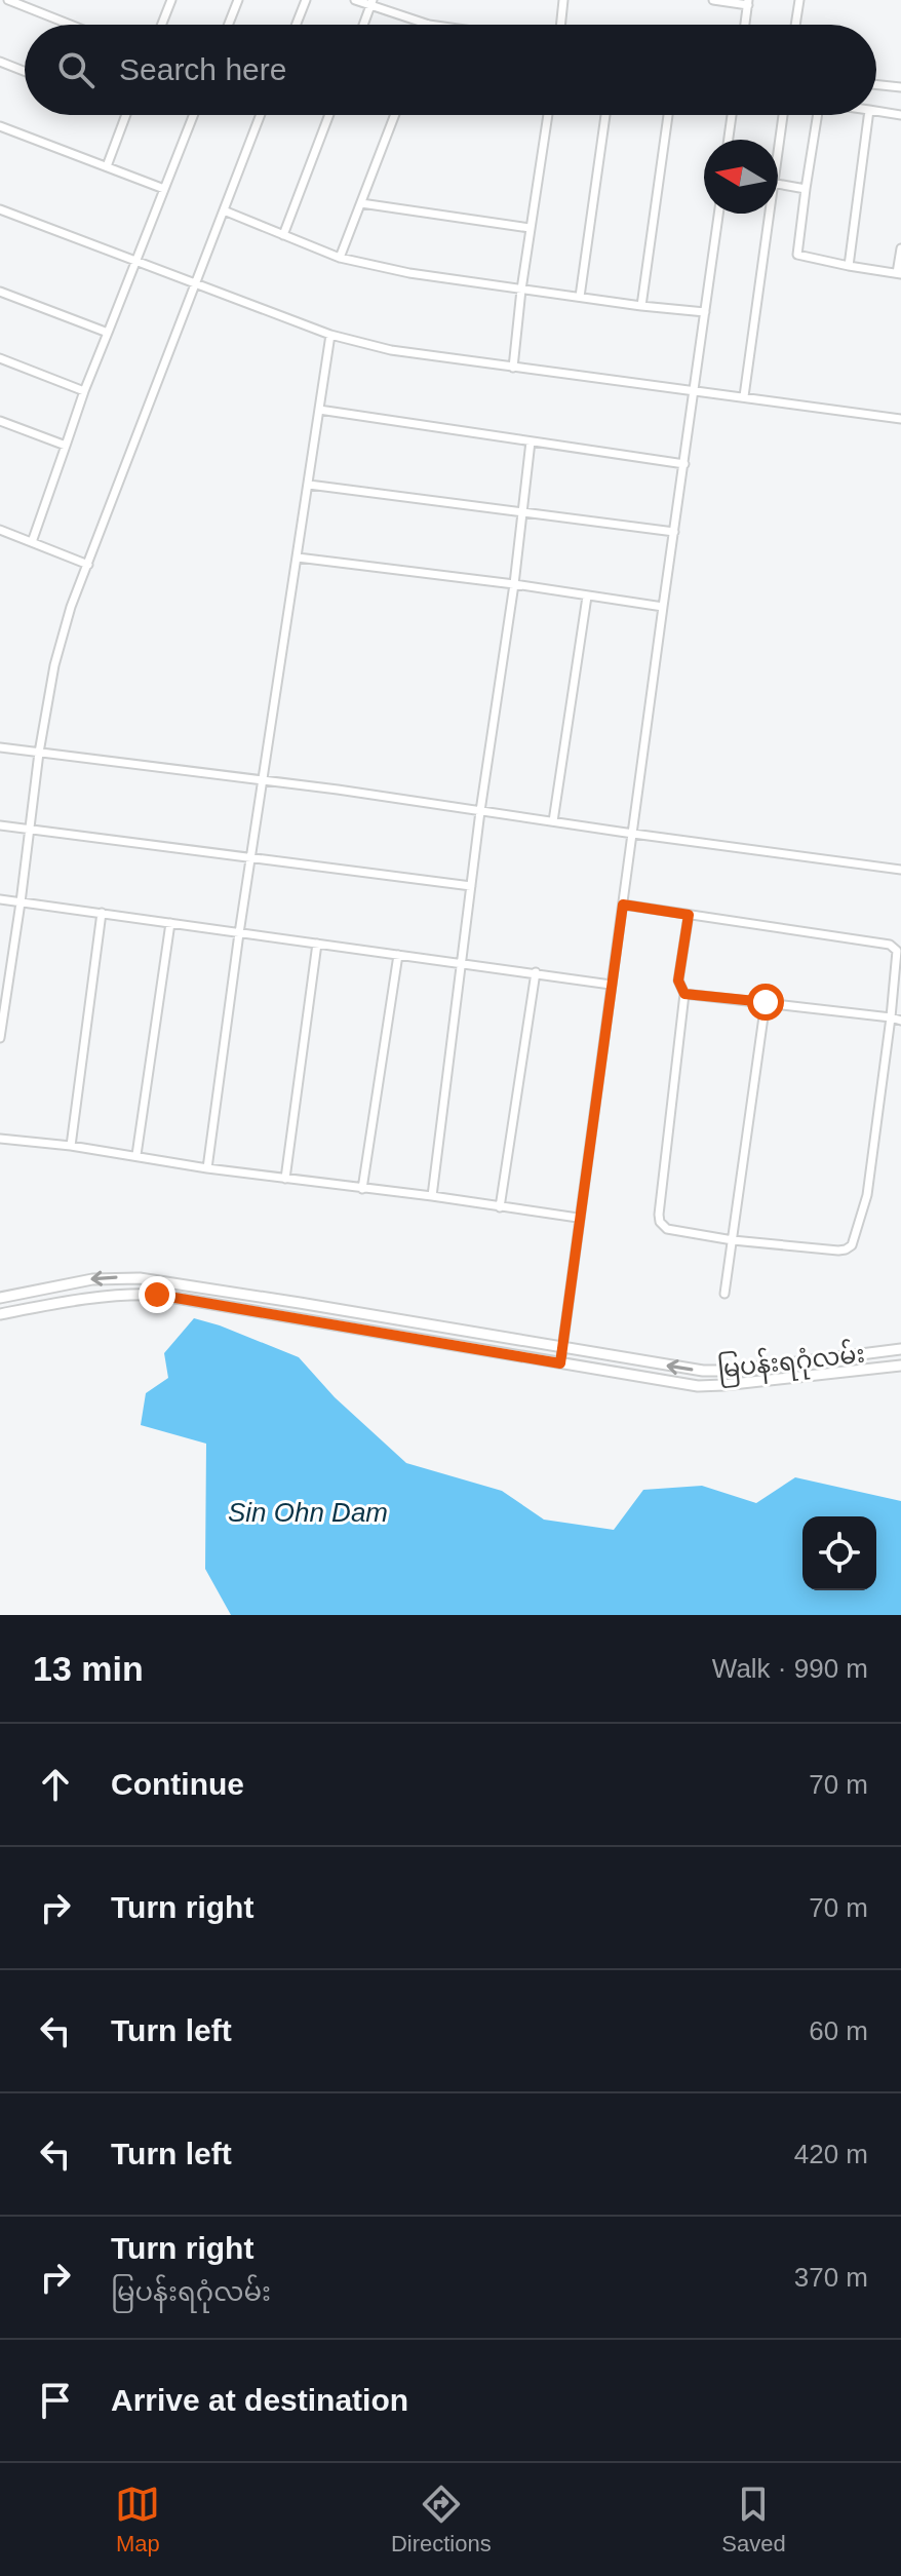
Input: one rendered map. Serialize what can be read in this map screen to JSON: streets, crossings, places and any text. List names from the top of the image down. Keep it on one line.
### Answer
{"streets":{"main road":["မြပန်းရဂုံလမ်း"]},"water":["Sin Ohn Dam"],"north":"left","page":{"search":"Search here","heading":["13 min","Walk · 990 m"],"list":[["Continue","70 m"],["Turn right","70 m"],["Turn left","60 m"],["Turn left","420 m"],["Turn right","မြပန်းရဂုံလမ်း","370 m"],"Arrive at destination"],"nav":["Map","Directions","Saved"]}}
